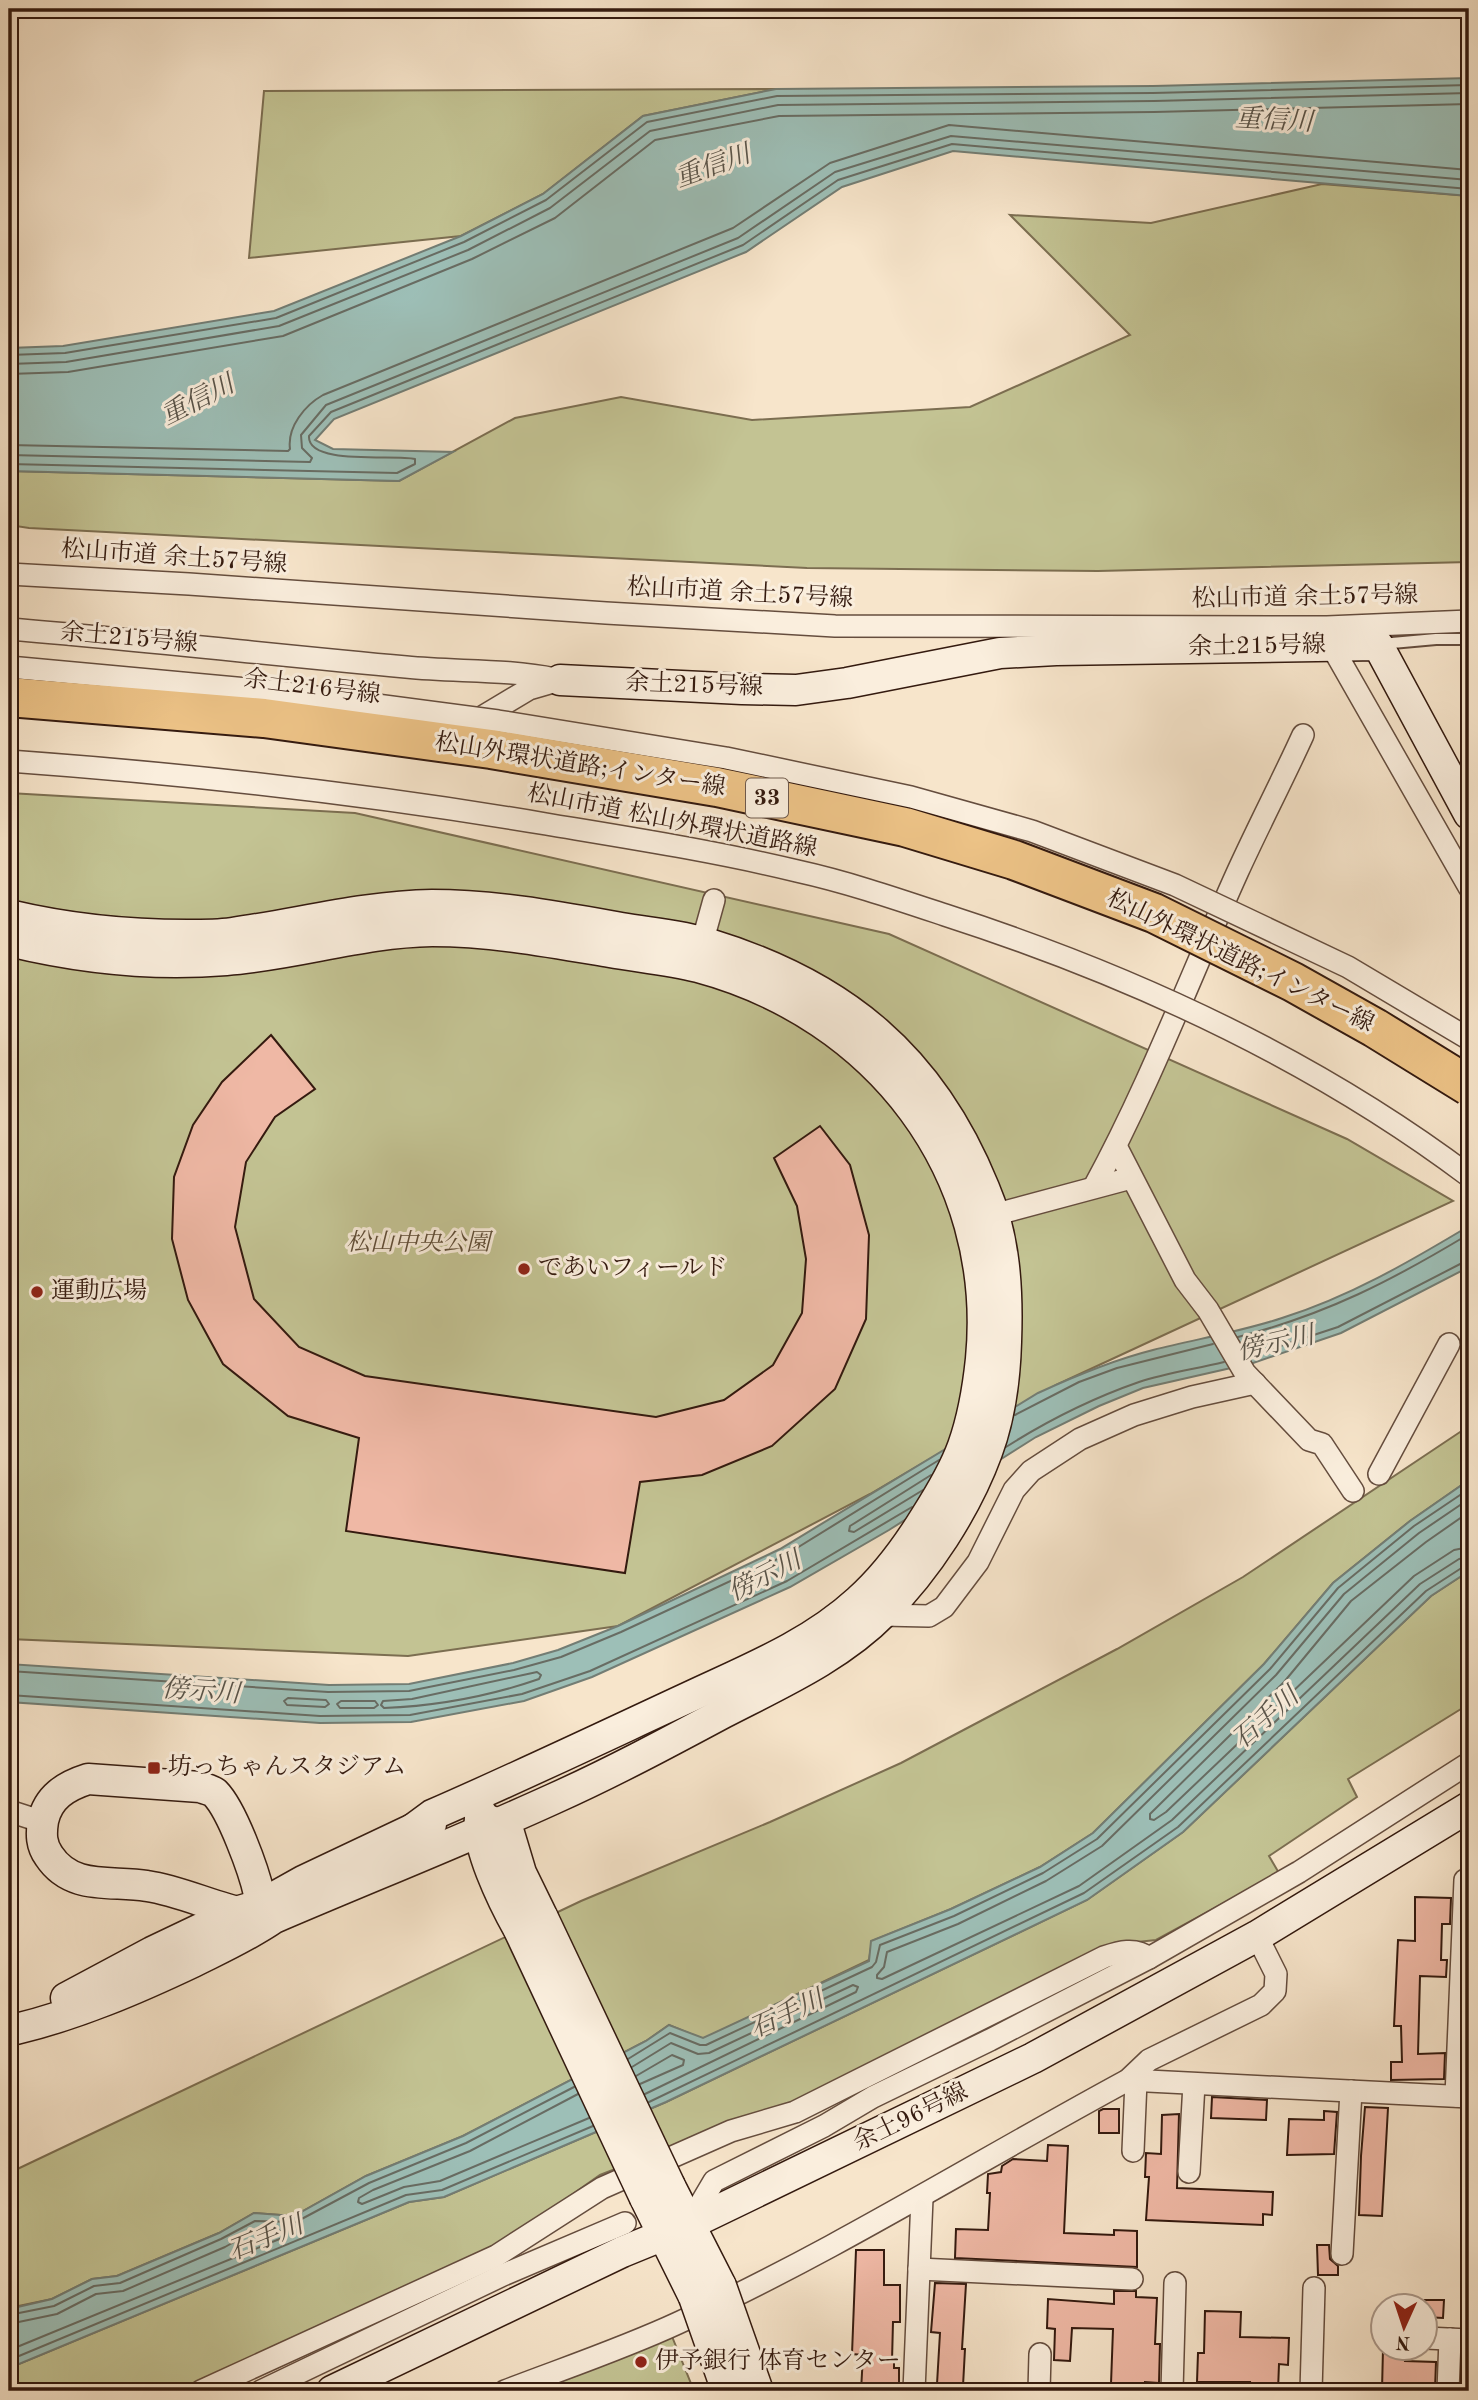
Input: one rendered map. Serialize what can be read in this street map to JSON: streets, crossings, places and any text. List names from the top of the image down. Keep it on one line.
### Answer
{"streets":{"highway":["松山外環状道路;インター線","33"],"street":["松山市道 余土57号線","余土215号線","余土216号線","松山市道 松山外環状道路線","余土96号線"]},"crossings":[["松山市道 余土57号線","余土215号線"],["余土215号線","余土216号線"]],"water":["重信川","傍示川","石手川"],"parks":["松山中央公園"],"places":{"other":["であいフィールド","運動広場","伊予銀行 体育センター"],"transit":["坊っちゃんスタジアム"]},"north":"bottom"}
